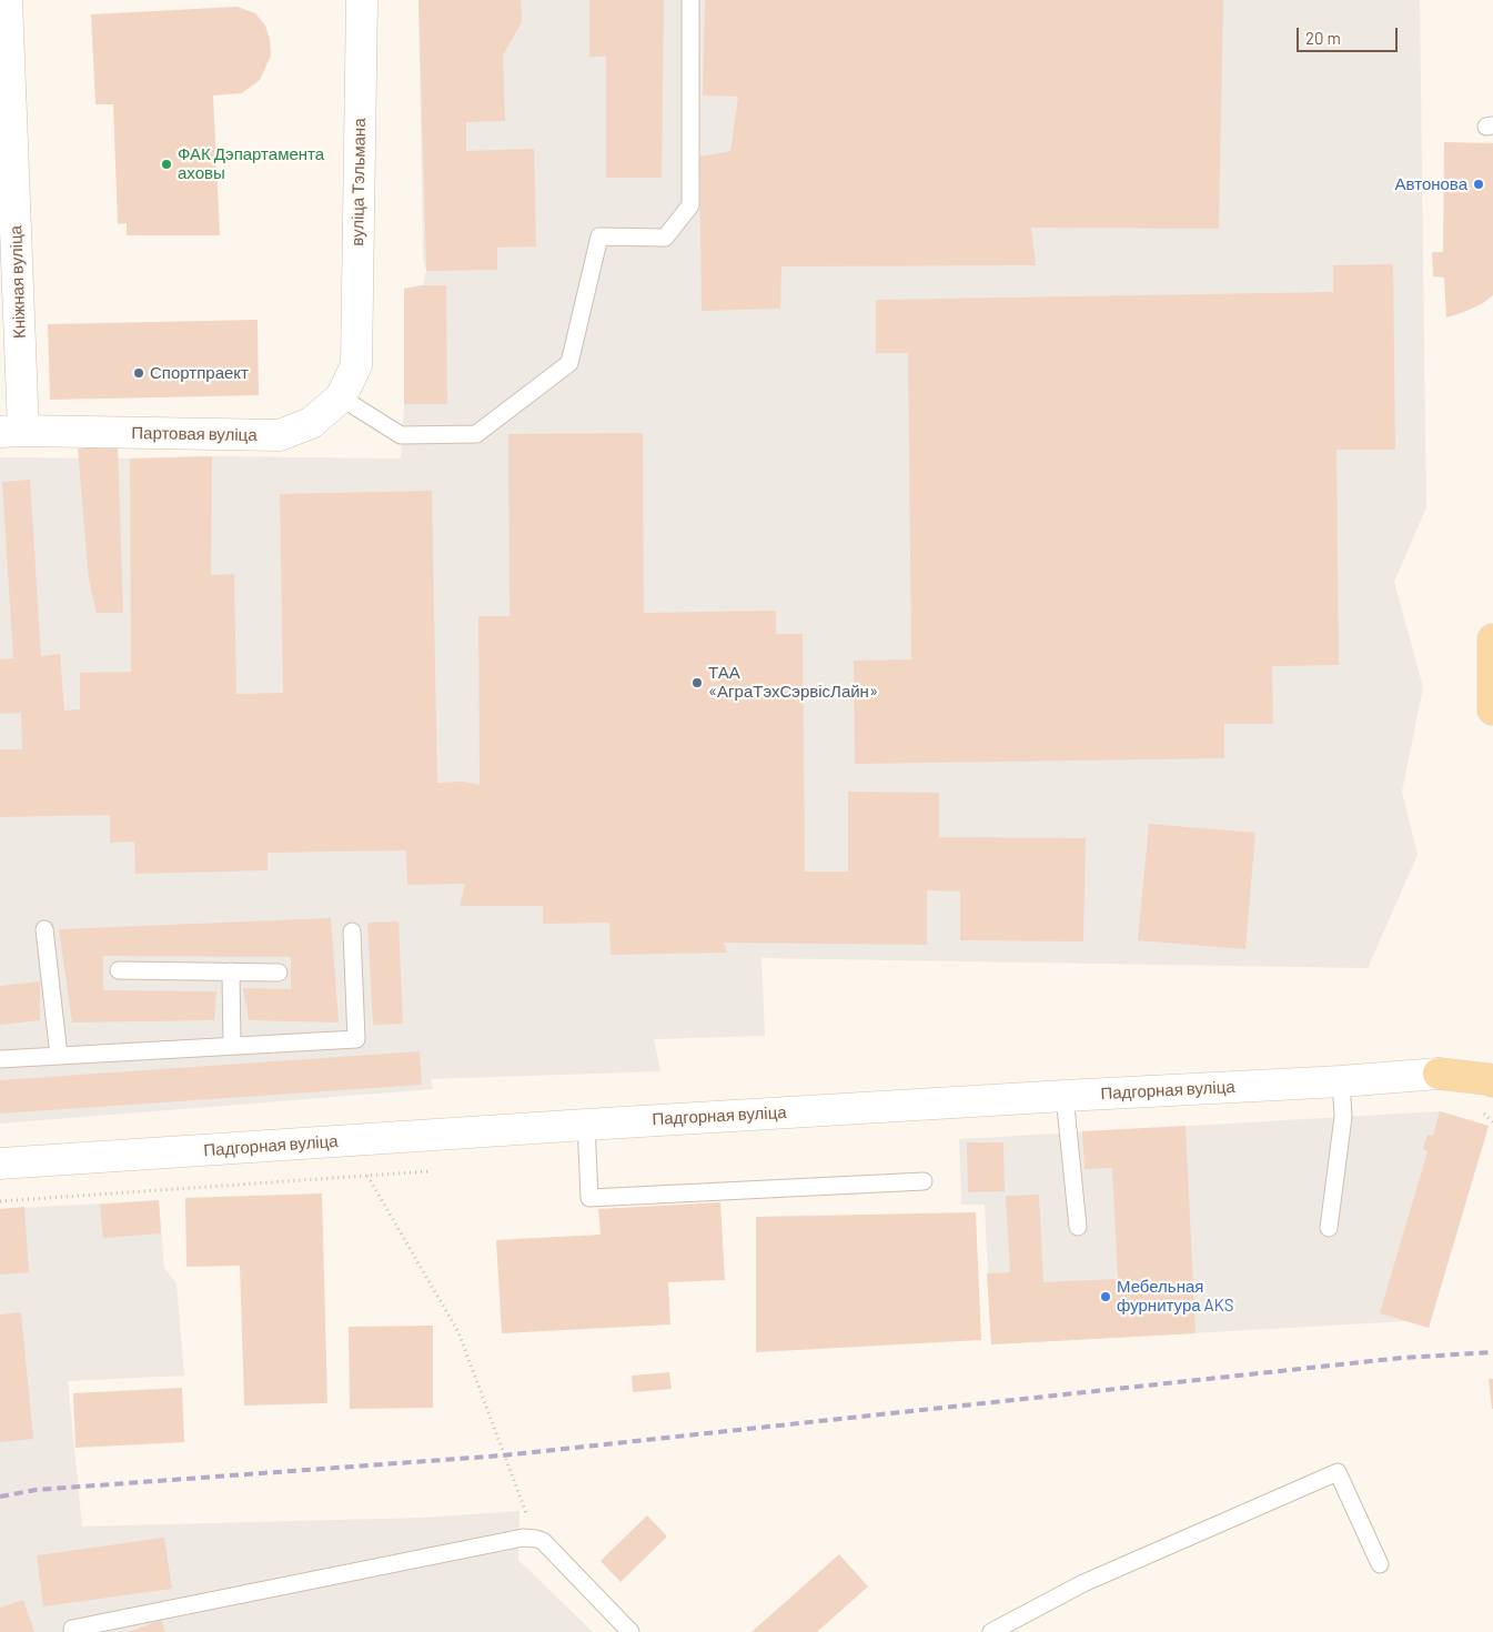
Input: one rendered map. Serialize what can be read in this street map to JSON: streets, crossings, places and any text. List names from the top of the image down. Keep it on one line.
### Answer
{"streets":{"street":["вуліца Тэльмана","Кніжная вуліца","Партовая вуліца","Падгорная вуліца"]},"crossings":[["вуліца Тэльмана","Партовая вуліца"],["Кніжная вуліца","Партовая вуліца"]],"places":["ФАК Дэпартамента аховы","Автонова","Спортпраект","ТАА «АграТэхСэрвісЛайн»","Мебельная фурнитура AKS"],"scale_bar":"20 m"}
